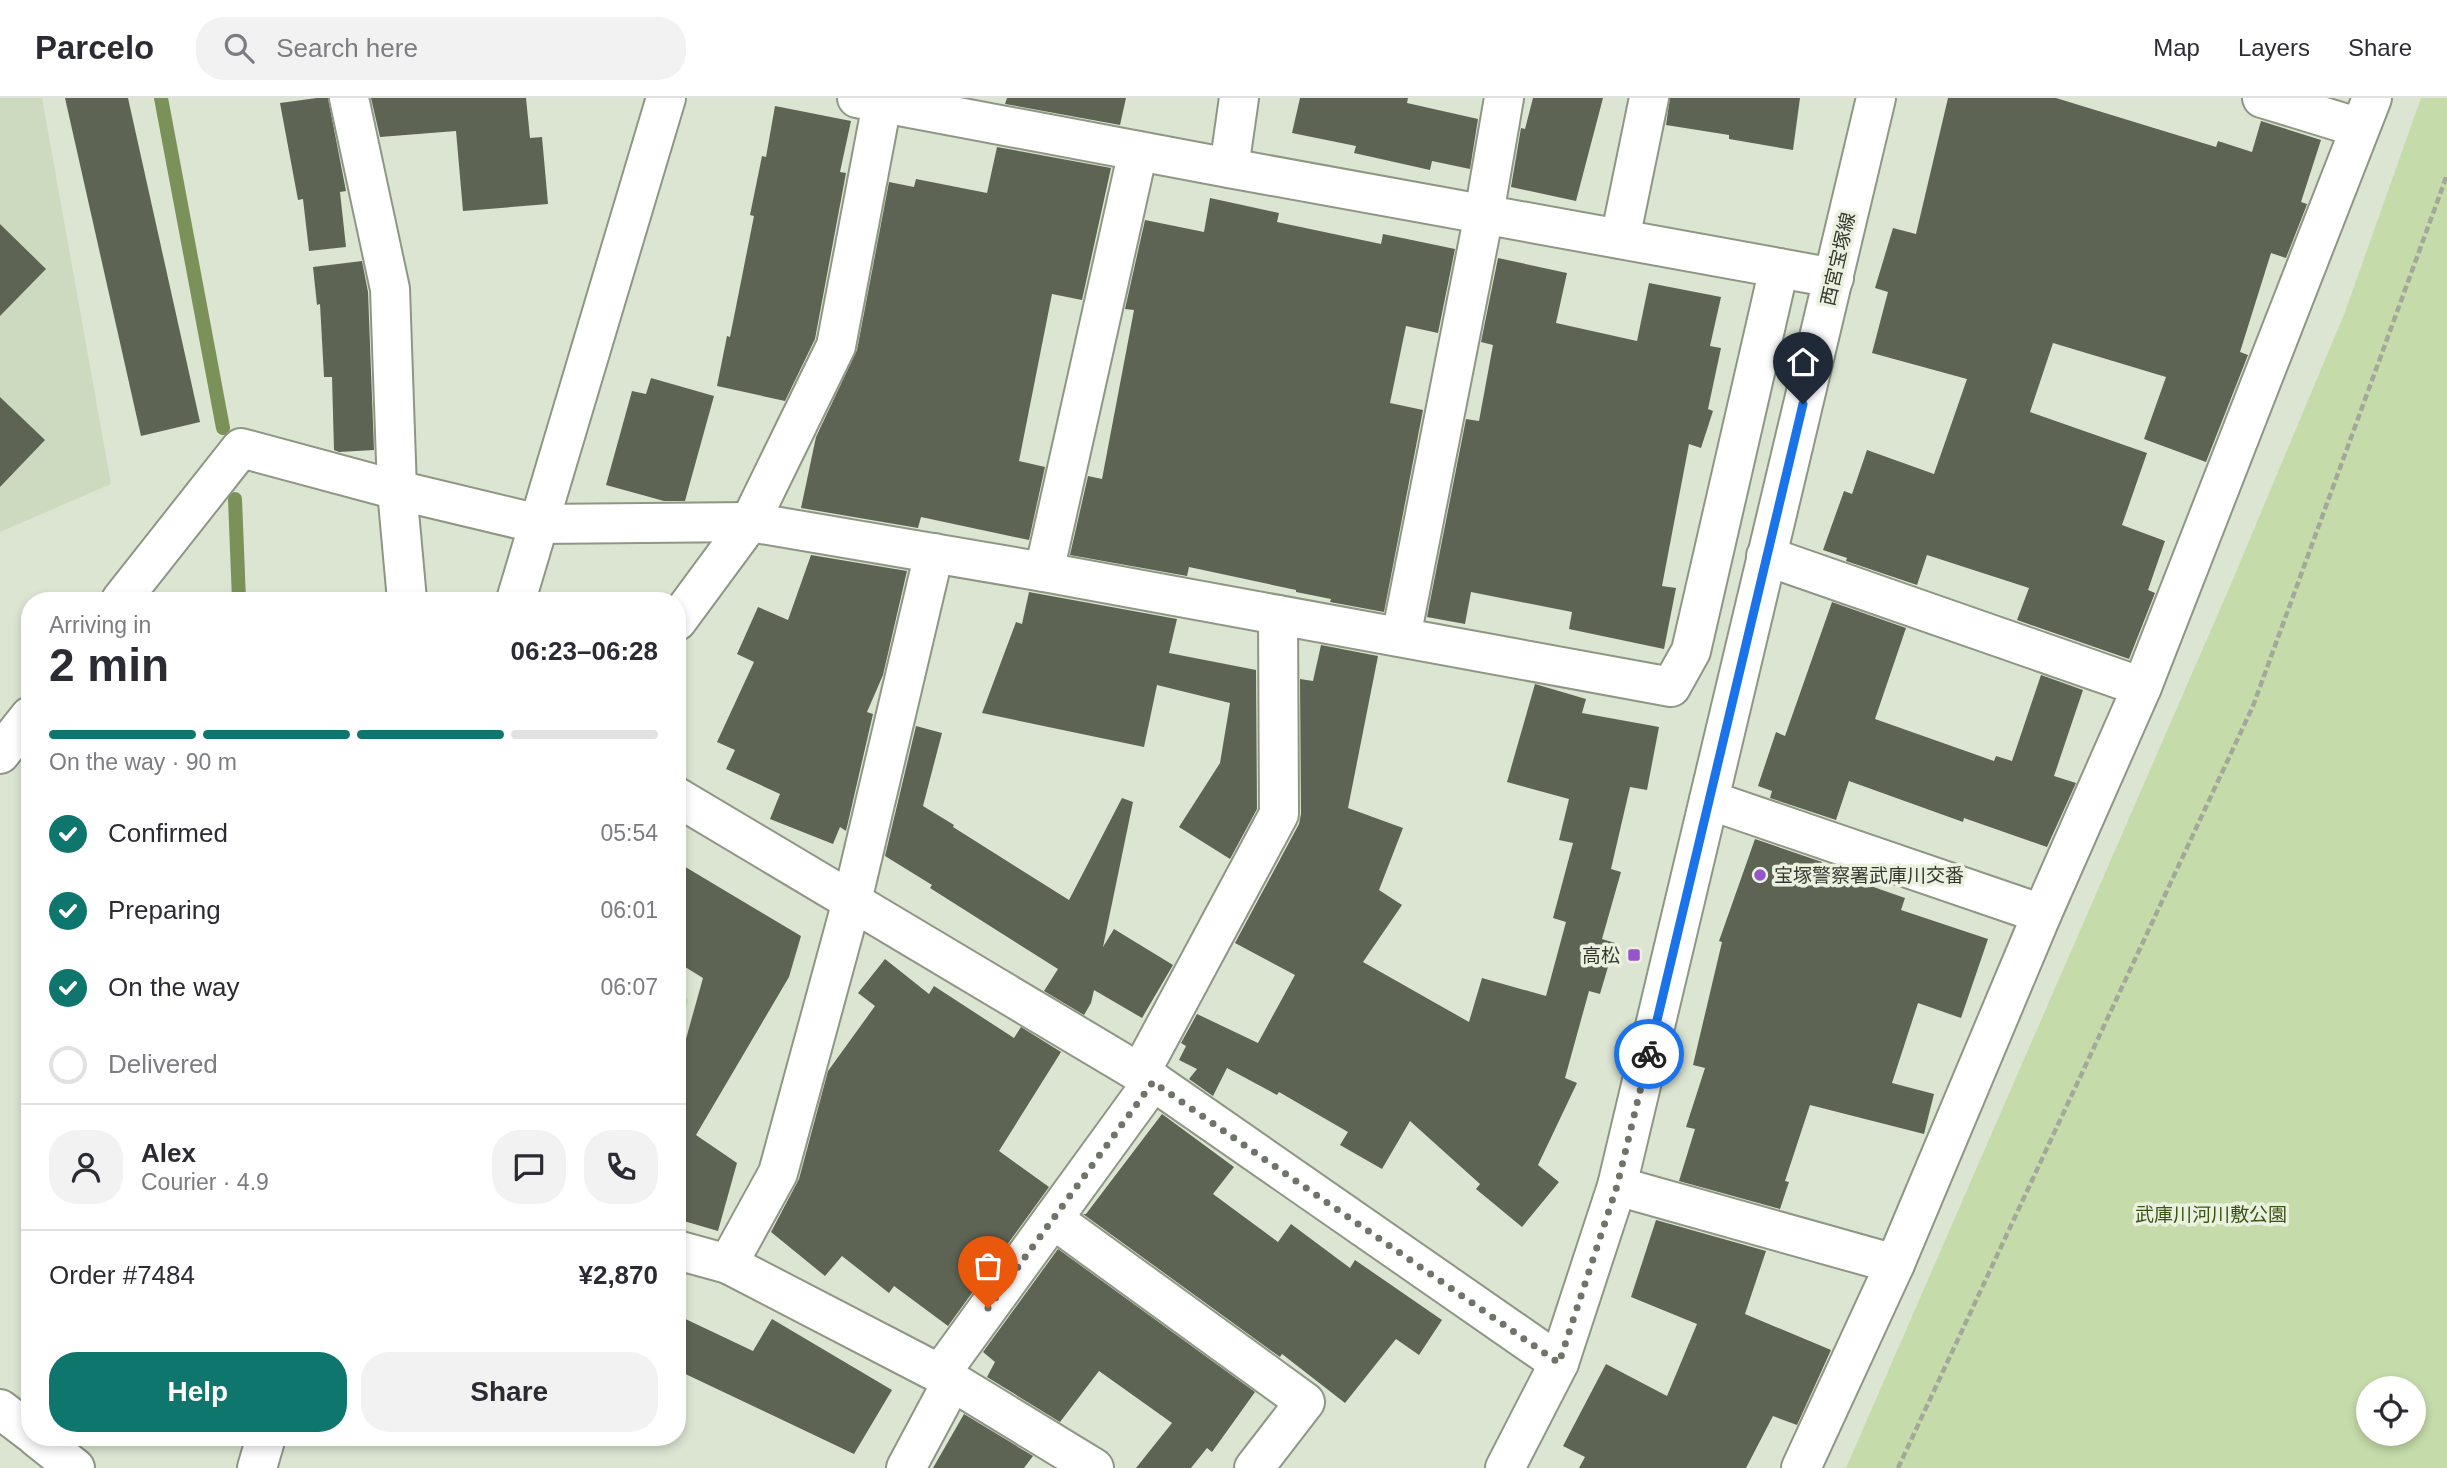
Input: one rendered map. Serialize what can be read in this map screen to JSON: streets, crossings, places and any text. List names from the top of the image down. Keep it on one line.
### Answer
{"streets":{"street":["西宮宝塚線"]},"parks":["武庫川河川敷公園"],"places":{"other":["宝塚警察署武庫川交番"],"transit":["高松"]},"page":{"header":"Parcelo","search":"Search here","nav":["Map","Layers","Share"],"heading":["2 min","Arriving in","06:23–06:28"],"panel":["Alex","Courier · 4.9","Order #7484","¥2,870"],"bar":"On the way · 90 m","list":[["Confirmed","05:54"],["Preparing","06:01"],["On the way","06:07"],"Delivered"],"buttons":["Help","Share"]}}
